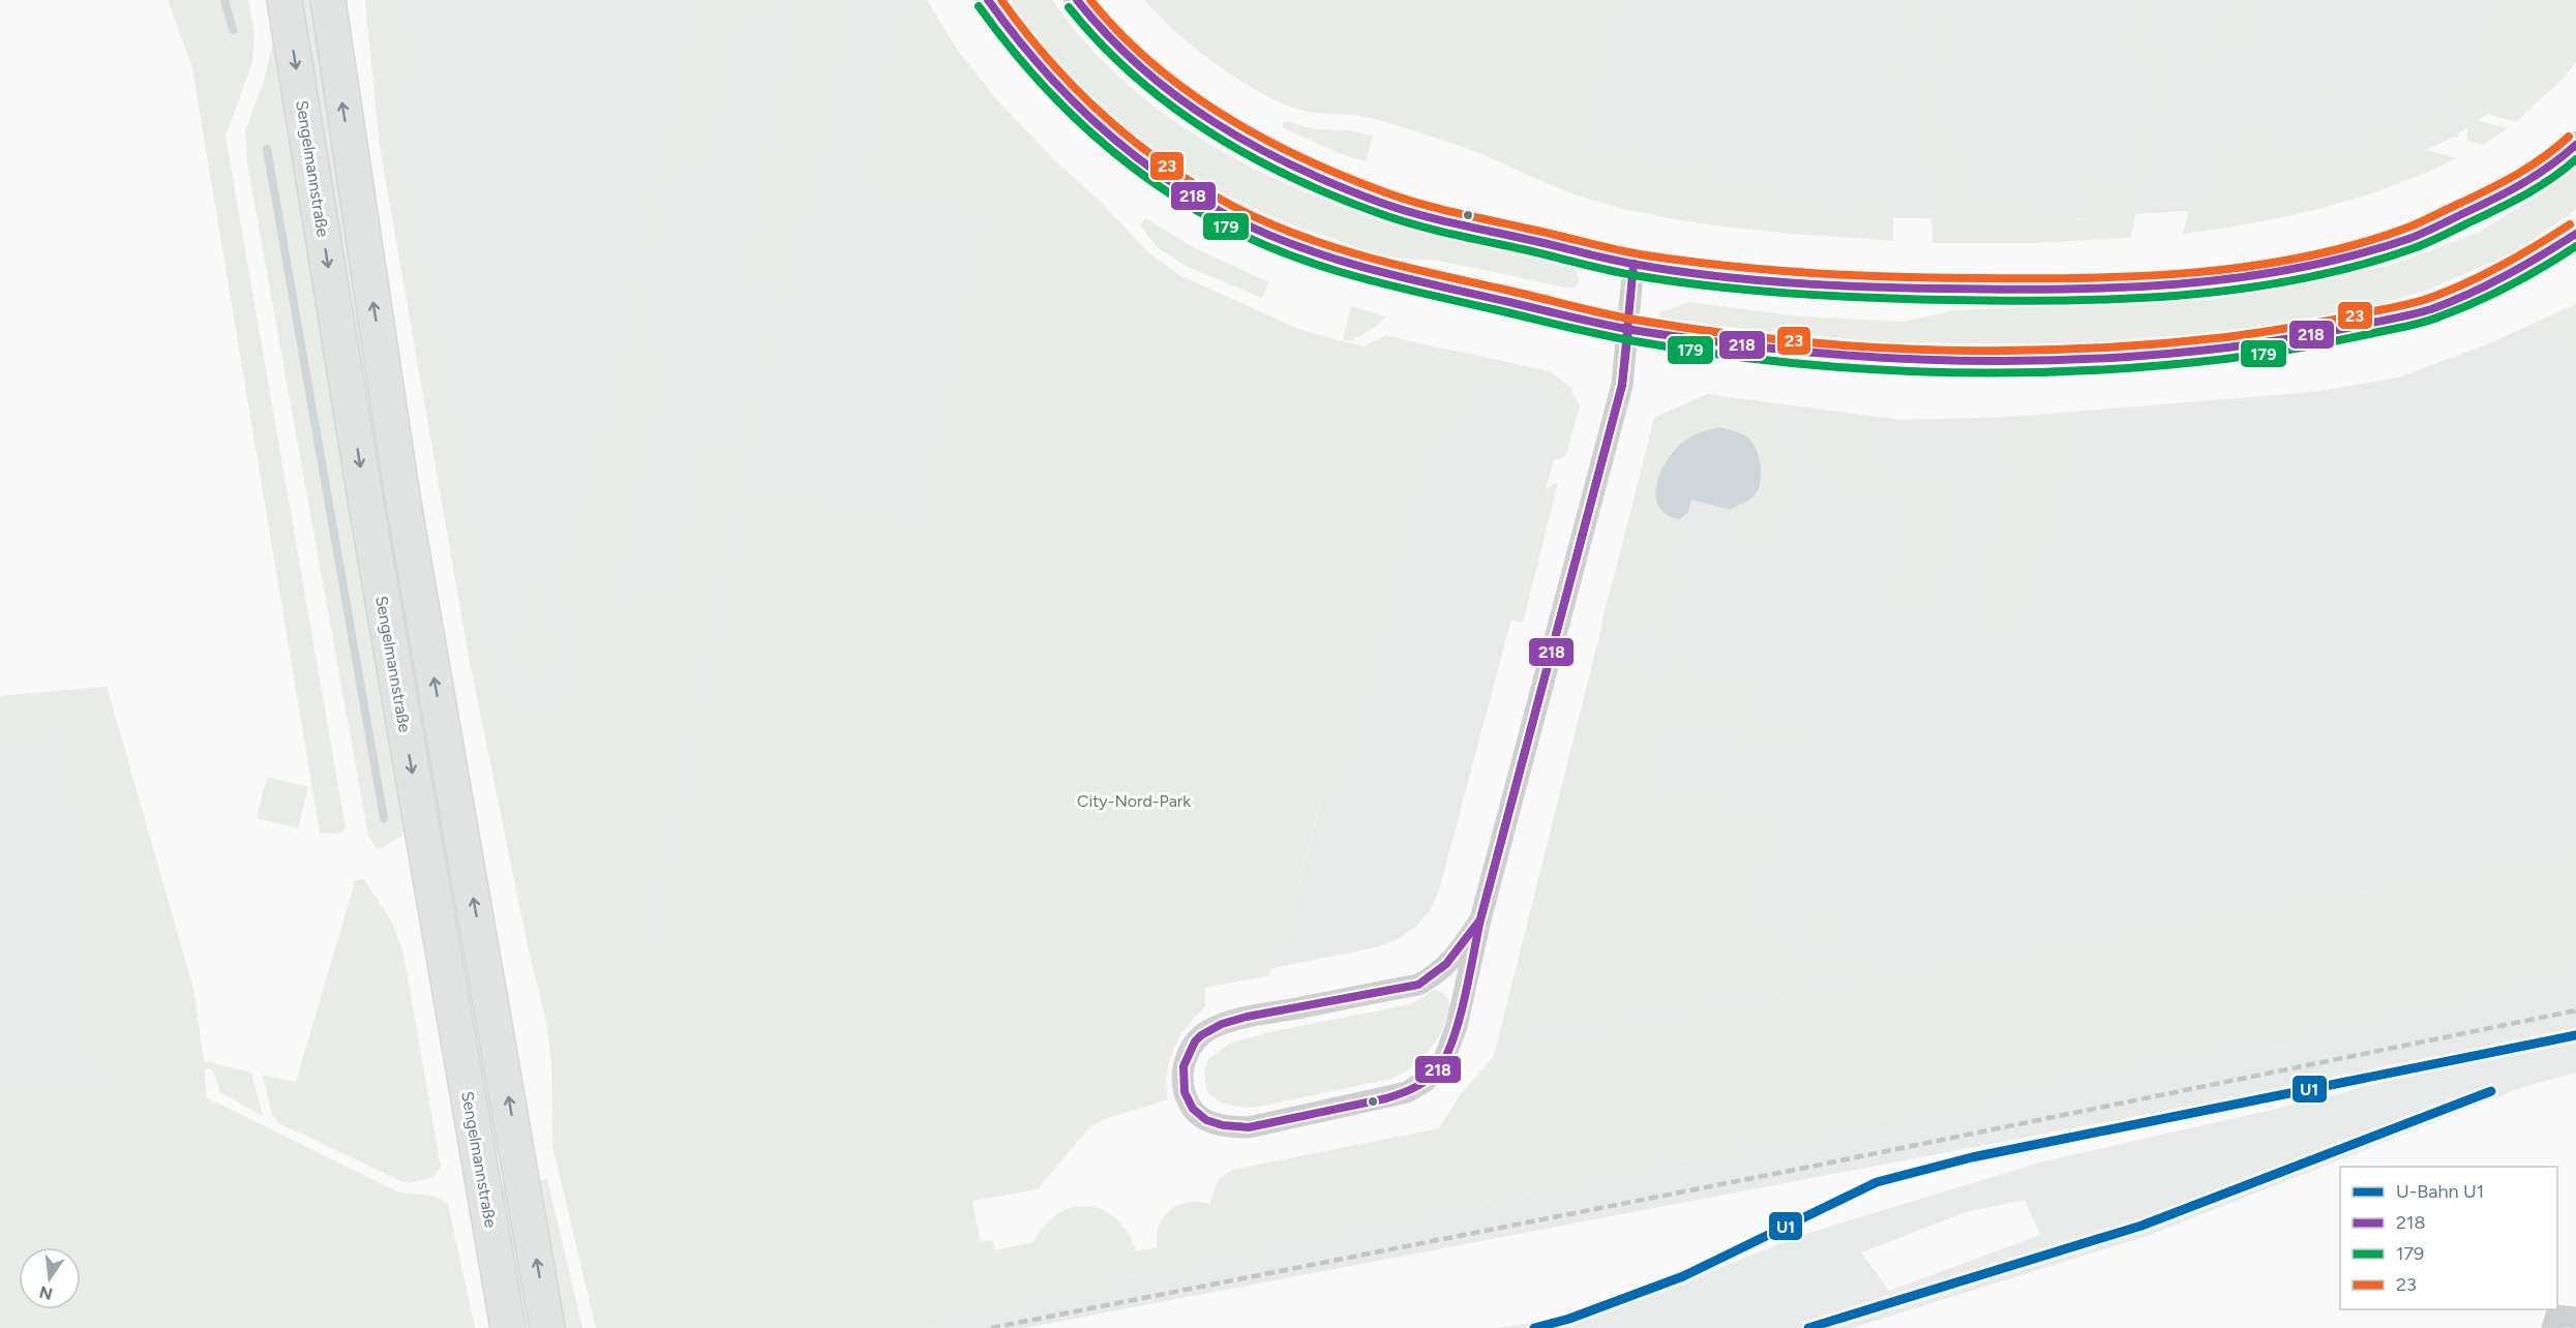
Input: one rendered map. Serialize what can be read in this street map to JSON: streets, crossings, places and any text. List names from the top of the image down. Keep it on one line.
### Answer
{"streets":{"main road":["Sengelmannstraße"]},"parks":["City-Nord-Park"],"lines":["transit line 218","transit line 23","transit line 179","metro line U1"],"legend":["U-Bahn U1","218","179","23"],"north":"bottom"}
